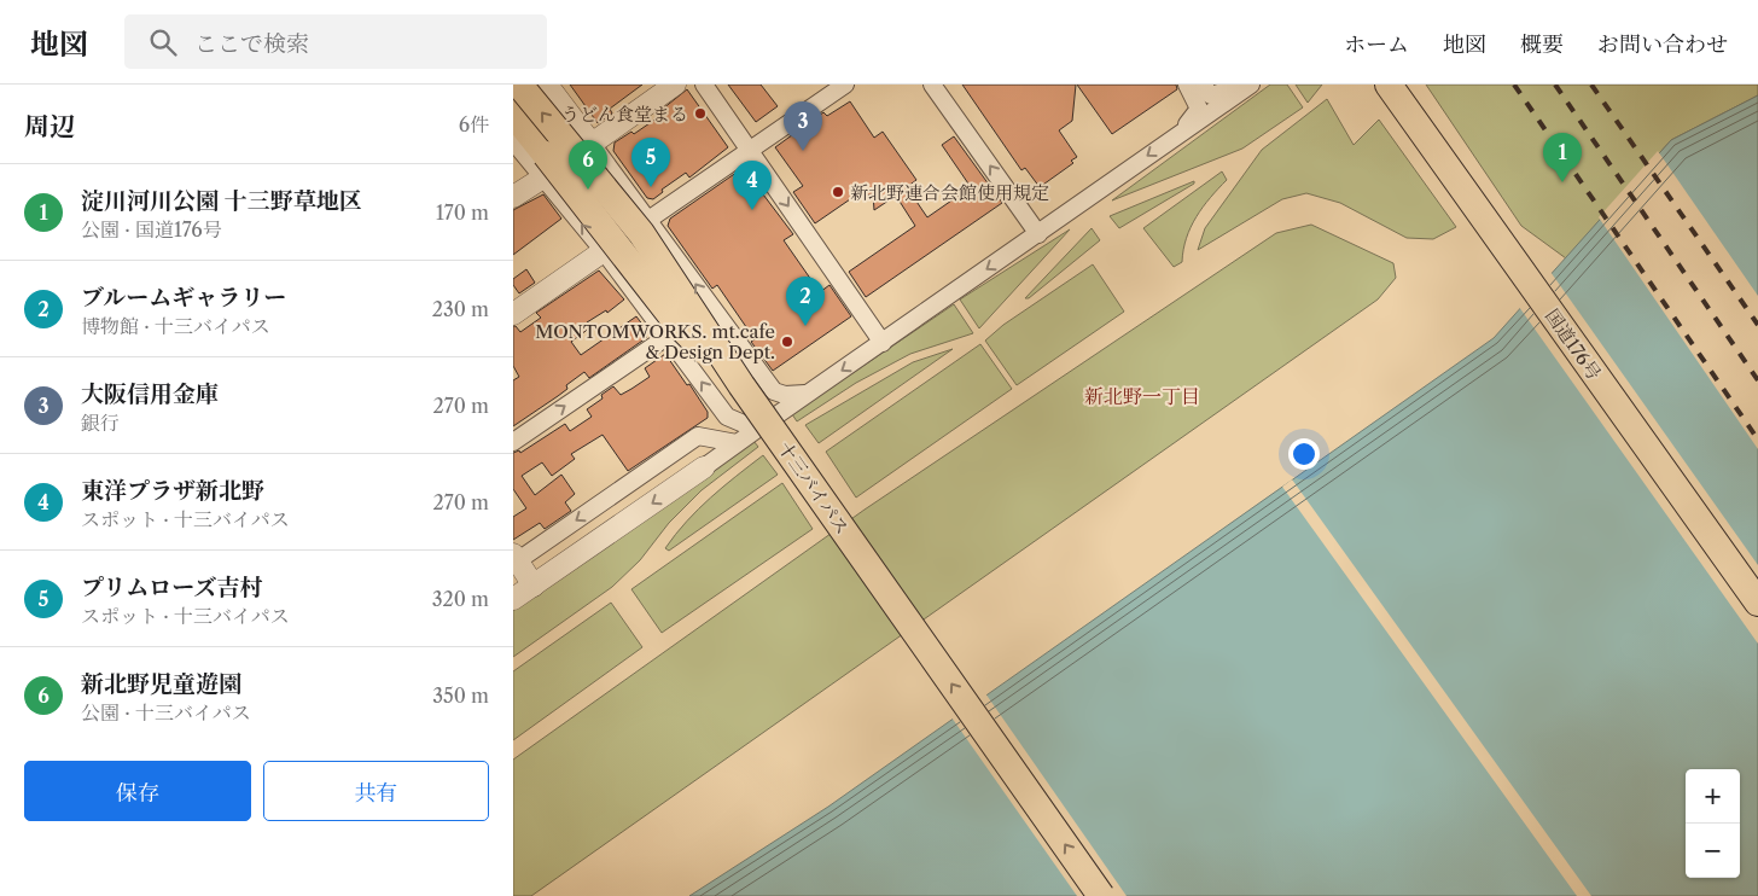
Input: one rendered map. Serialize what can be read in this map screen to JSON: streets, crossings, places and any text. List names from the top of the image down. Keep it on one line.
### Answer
{"streets":{"highway":["国道176号","十三バイパス"]},"districts":["新北野一丁目"],"places":["うどん食堂まる","新北野連合会館使用規定","MONTOMWORKS. mt.cafe & Design Dept."],"page":{"header":"地図","search":"ここで検索","nav":["ホーム","地図","概要","お問い合わせ"],"heading":["周辺","6件"],"pins":["3","1","5","6","4","2"],"list":[{"mark":"1","name":"淀川河川公園 十三野草地区","note":"公園 · 国道176号","value":"170 m"},{"mark":"2","name":"ブルームギャラリー","note":"博物館 · 十三バイパス","value":"230 m"},{"mark":"3","name":"大阪信用金庫","note":"銀行","value":"270 m"},{"mark":"4","name":"東洋プラザ新北野","note":"スポット · 十三バイパス","value":"270 m"},{"mark":"5","name":"プリムローズ吉村","note":"スポット · 十三バイパス","value":"320 m"},{"mark":"6","name":"新北野児童遊園","note":"公園 · 十三バイパス","value":"350 m"}],"buttons":["保存","共有"],"map_buttons":["+","−"]}}
